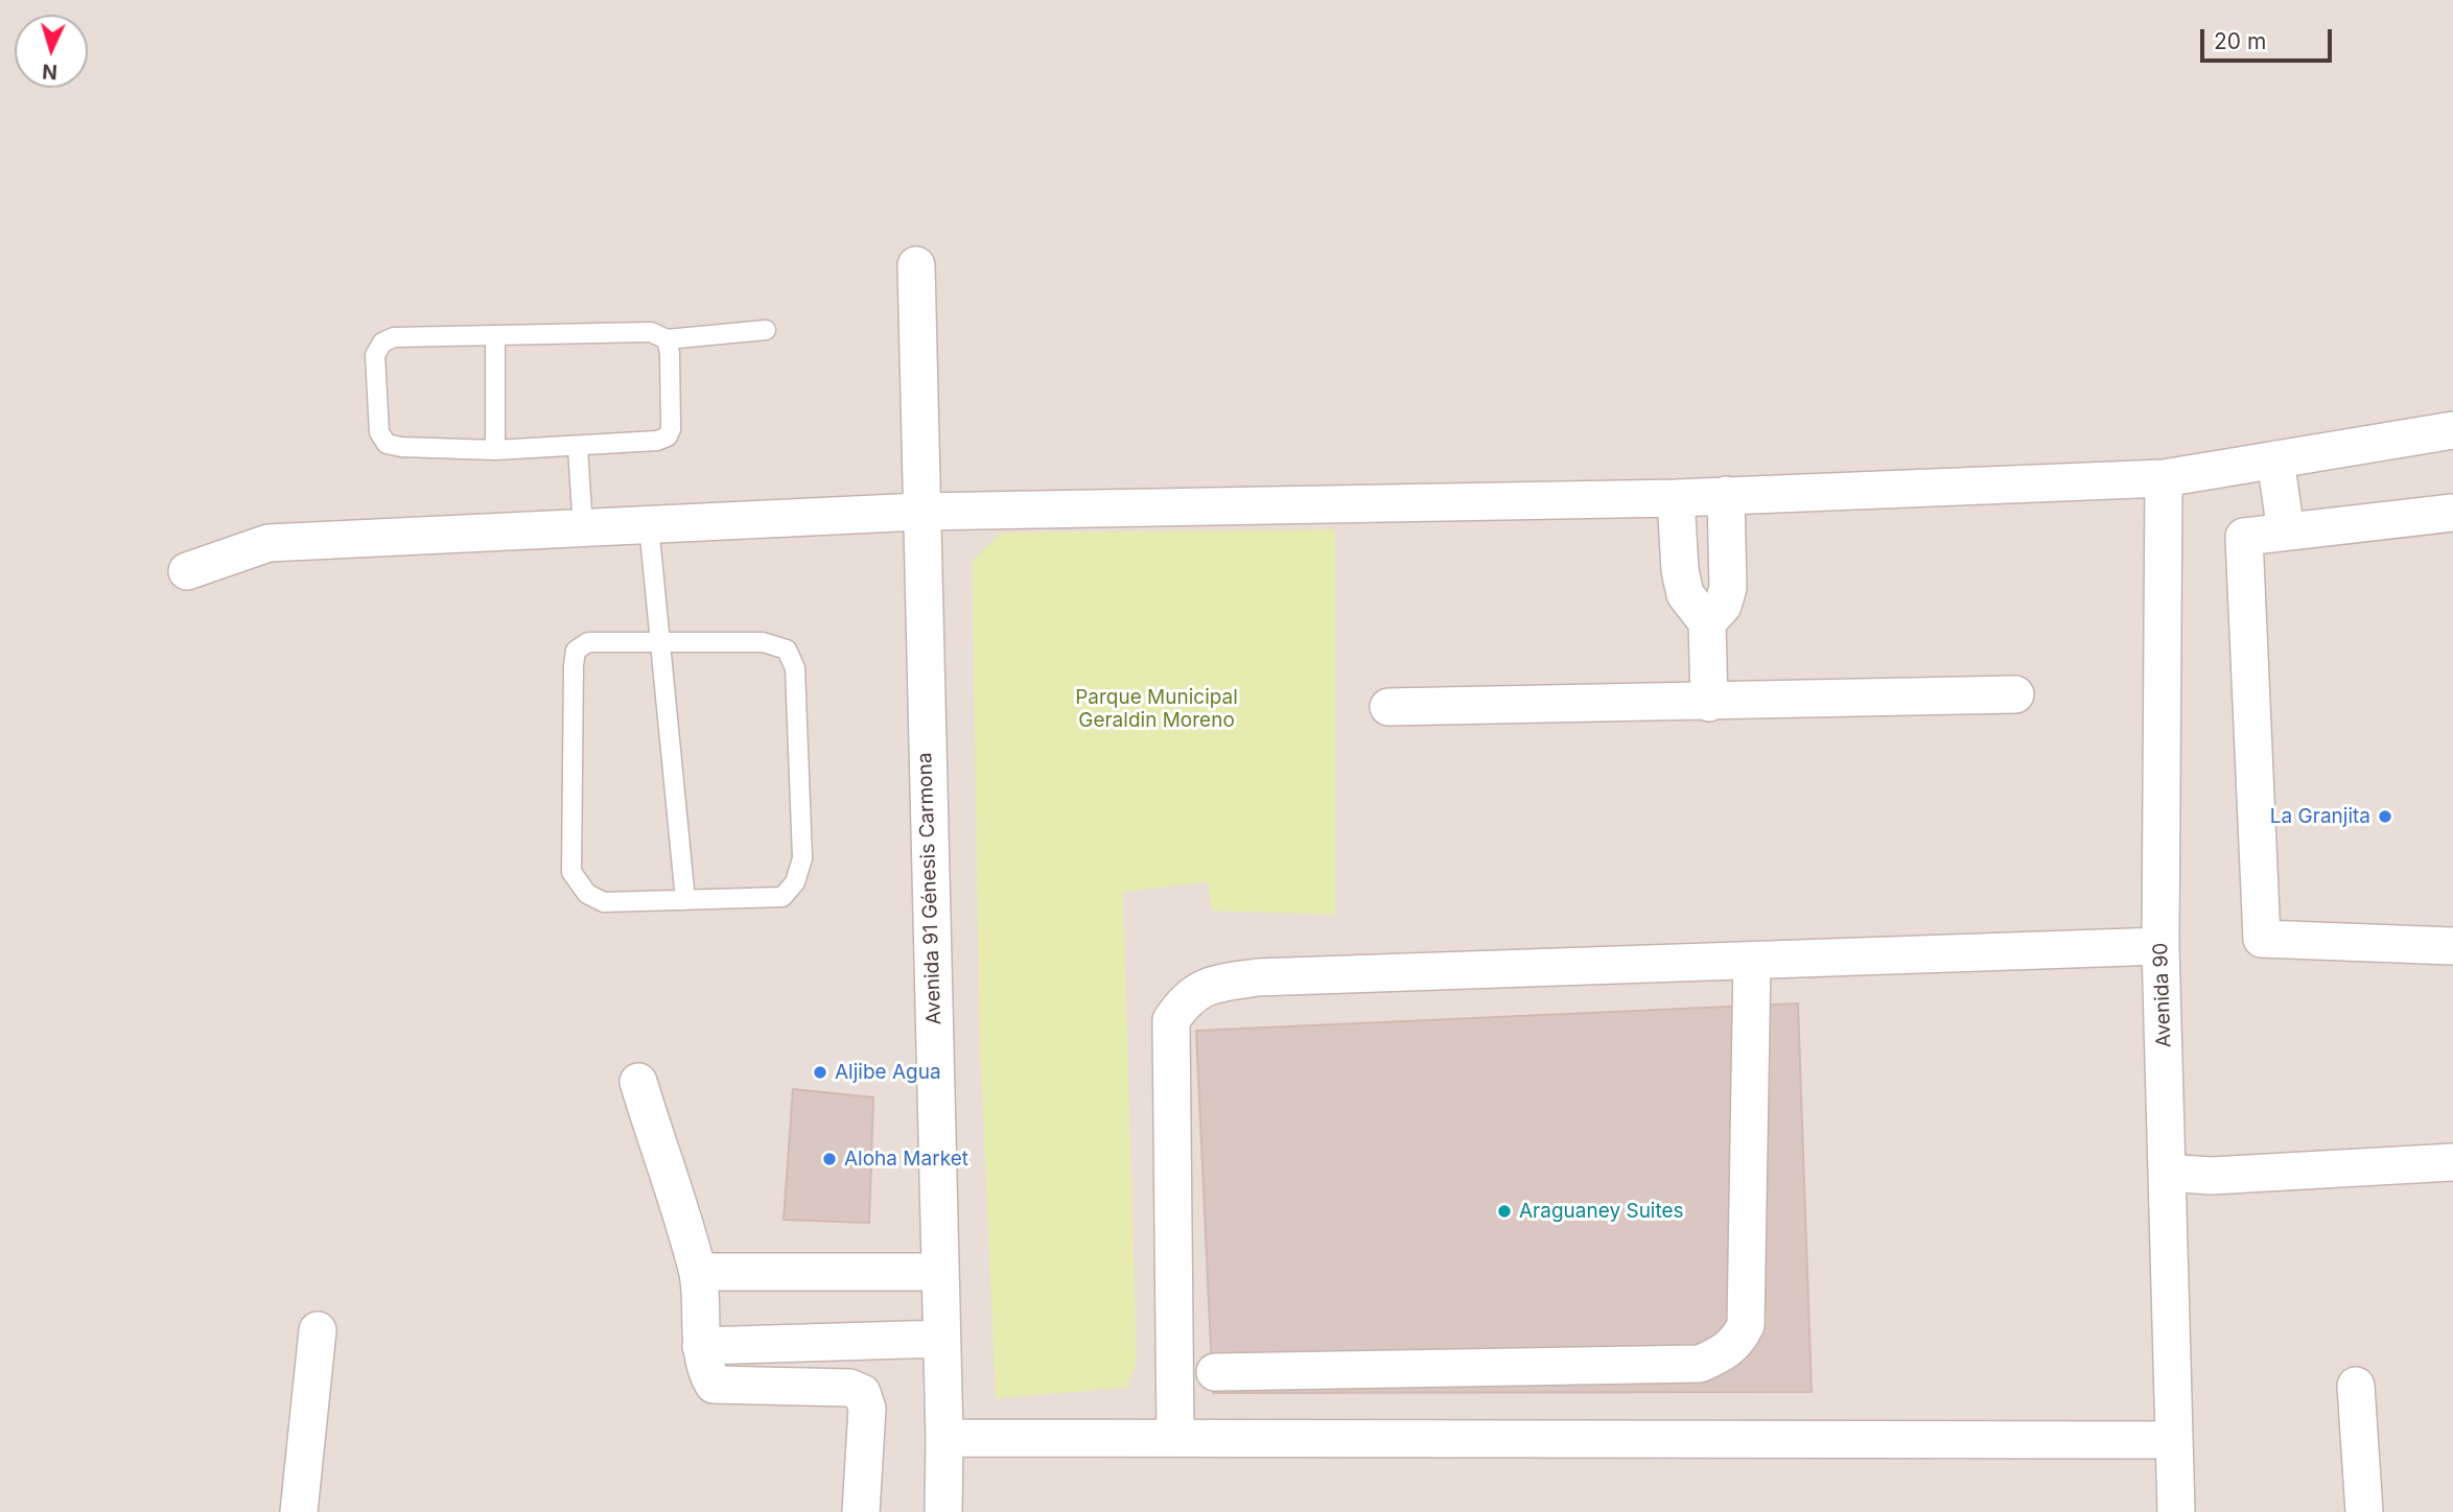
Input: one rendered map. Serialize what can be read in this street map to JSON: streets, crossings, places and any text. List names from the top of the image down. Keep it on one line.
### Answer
{"streets":{"street":["Avenida 91 Génesis Carmona","Avenida 90"]},"parks":["Parque Municipal Geraldin Moreno"],"places":["La Granjita","Aljibe Agua","Aloha Market","Araguaney Suites"],"scale_bar":"20 m","north":"bottom"}
